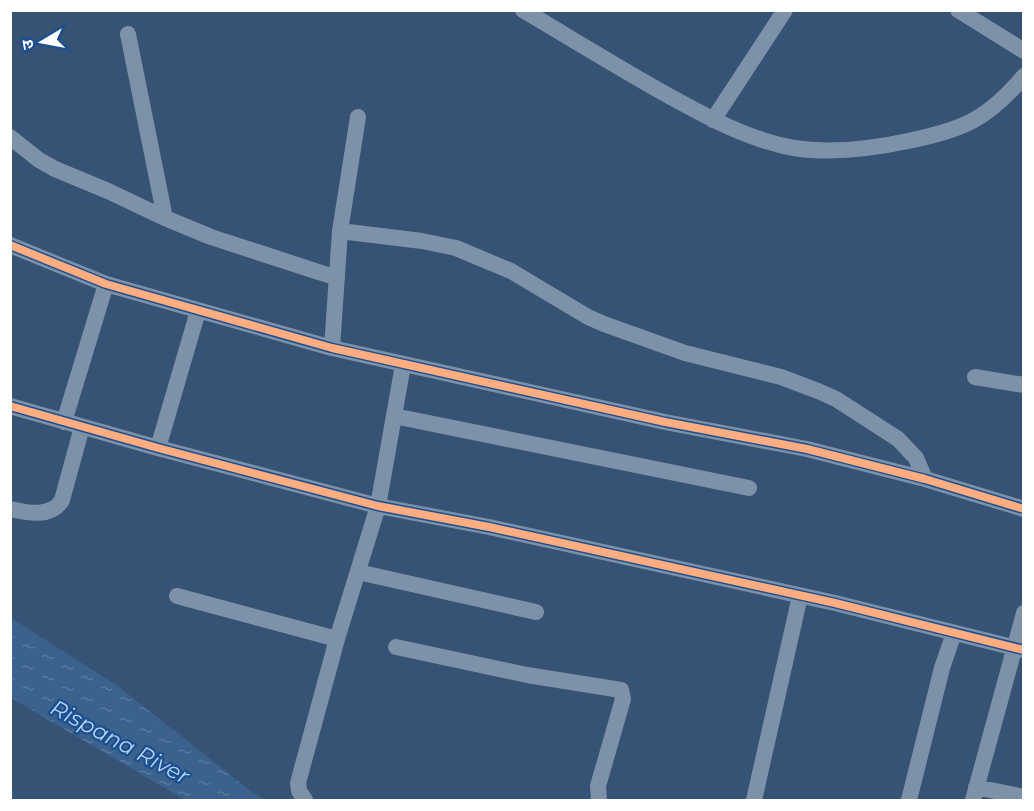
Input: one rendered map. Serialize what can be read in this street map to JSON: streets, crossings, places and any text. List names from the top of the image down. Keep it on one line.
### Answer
{"water":["Rispana River"],"north":"left"}
